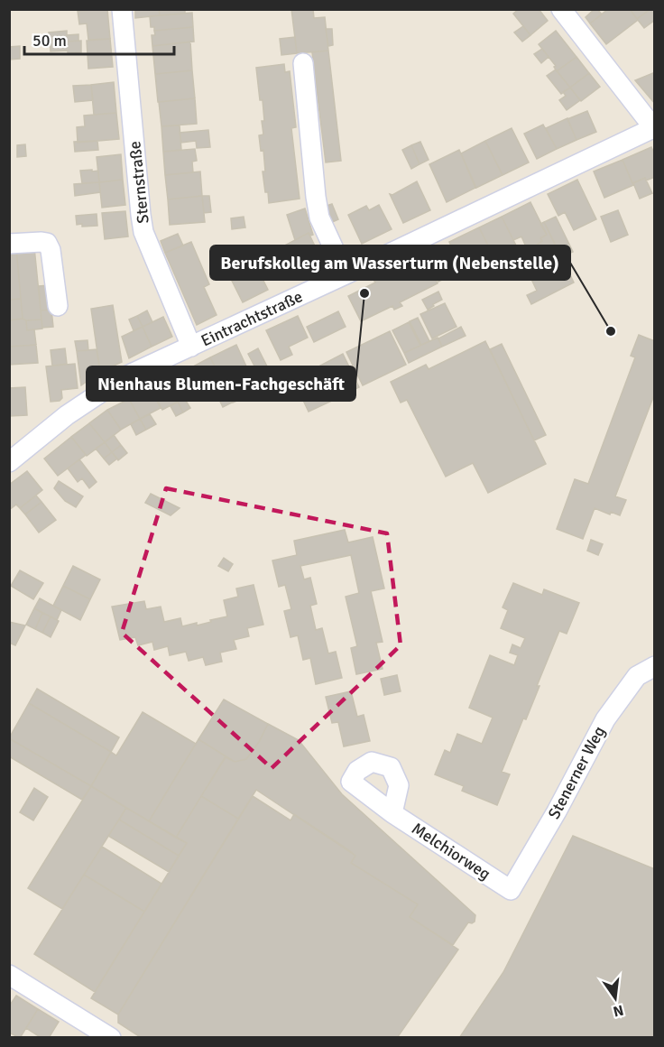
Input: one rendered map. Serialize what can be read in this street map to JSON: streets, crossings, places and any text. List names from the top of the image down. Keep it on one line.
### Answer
{"streets":{"street":["Sternstraße","Eintrachtstraße","Stenerner Weg","Melchiorweg"]},"crossings":[["Sternstraße","Eintrachtstraße"],["Stenerner Weg","Melchiorweg"]],"places":["Nienhaus Blumen-Fachgeschäft","Berufskolleg am Wasserturm (Nebenstelle)"],"scale_bar":"50 m","north":"bottom"}
